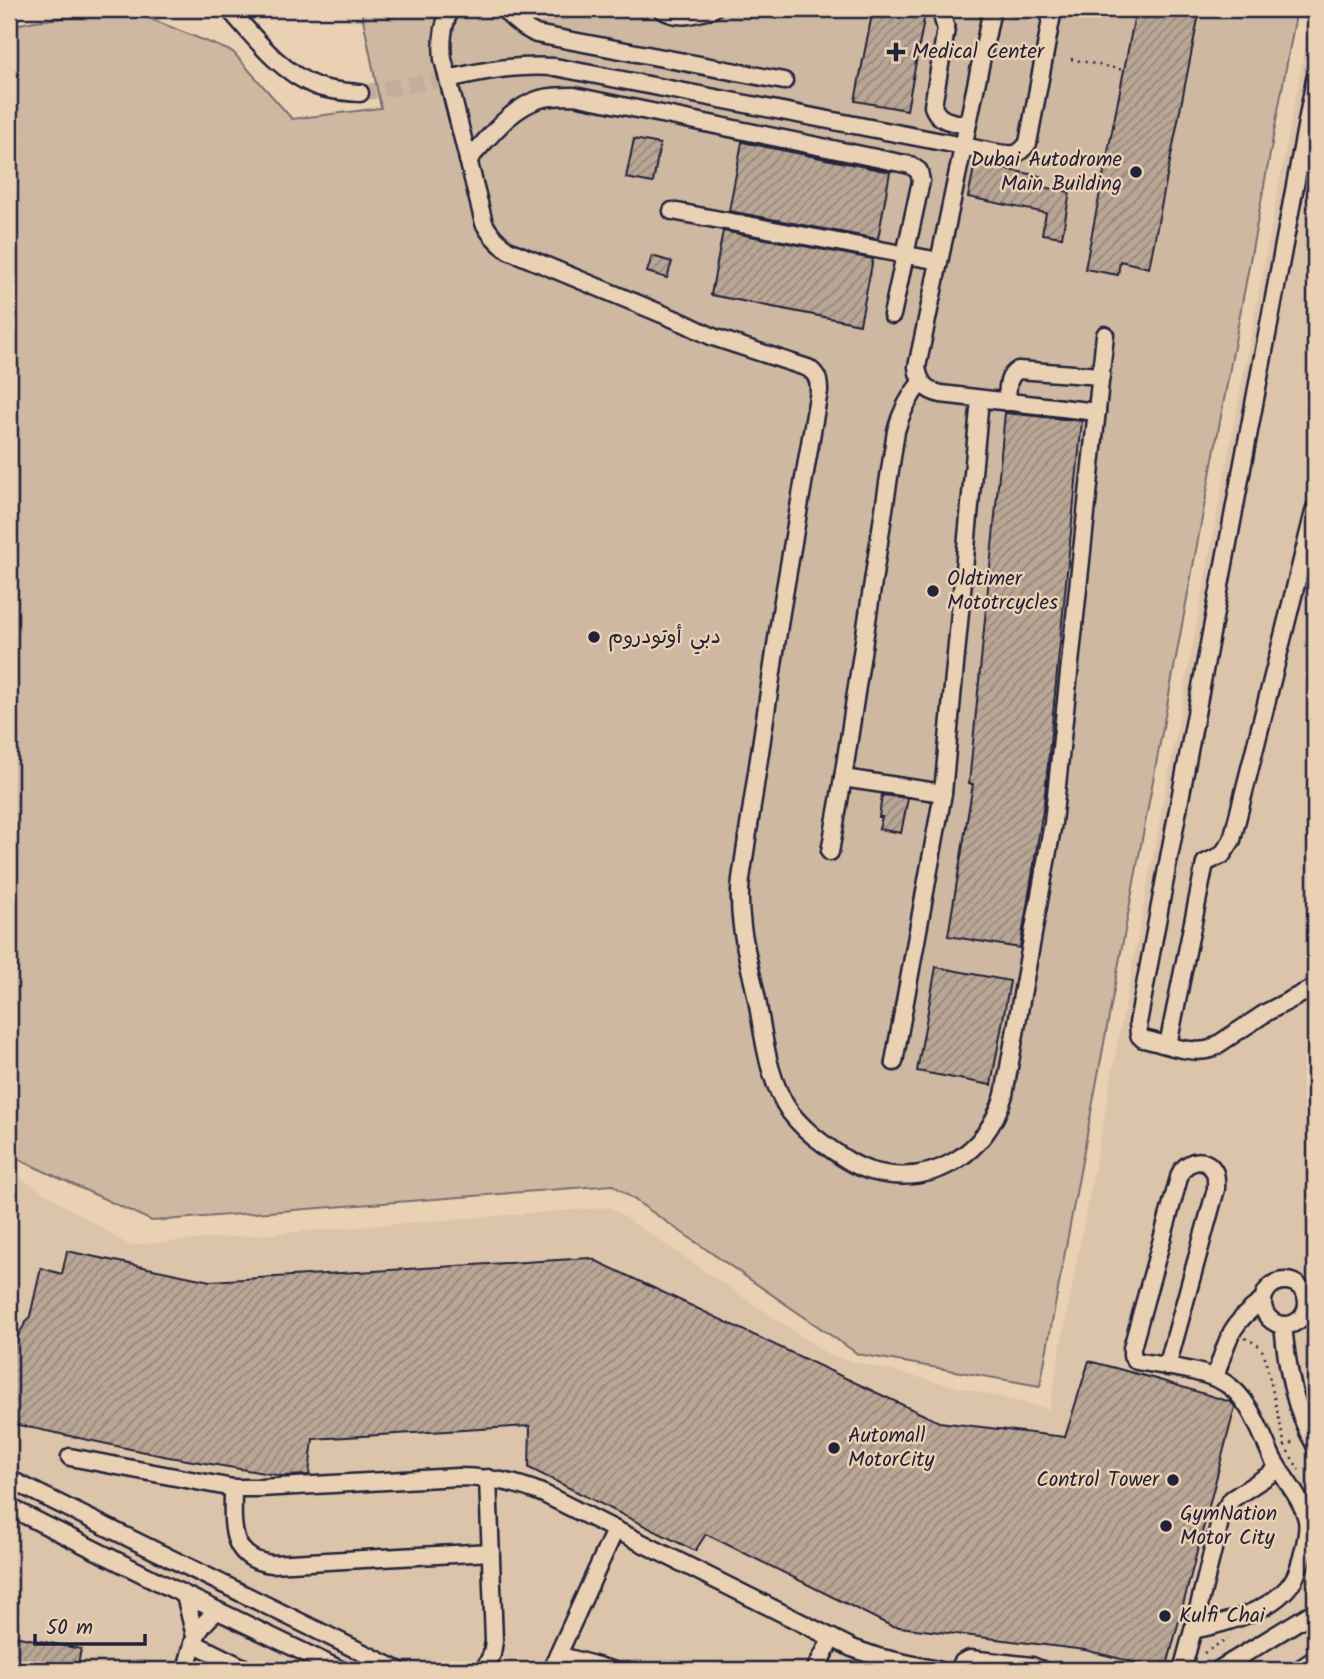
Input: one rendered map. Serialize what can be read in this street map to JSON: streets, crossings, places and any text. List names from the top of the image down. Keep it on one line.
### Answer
{"places":{"health":["Medical Center"],"other":["Dubai Autodrome Main Building","Oldtimer Mototrcycles","دبي أوتودروم","Automall MotorCity","Control Tower","GymNation Motor City","Kulfi Chai"]},"scale_bar":"50 m"}
